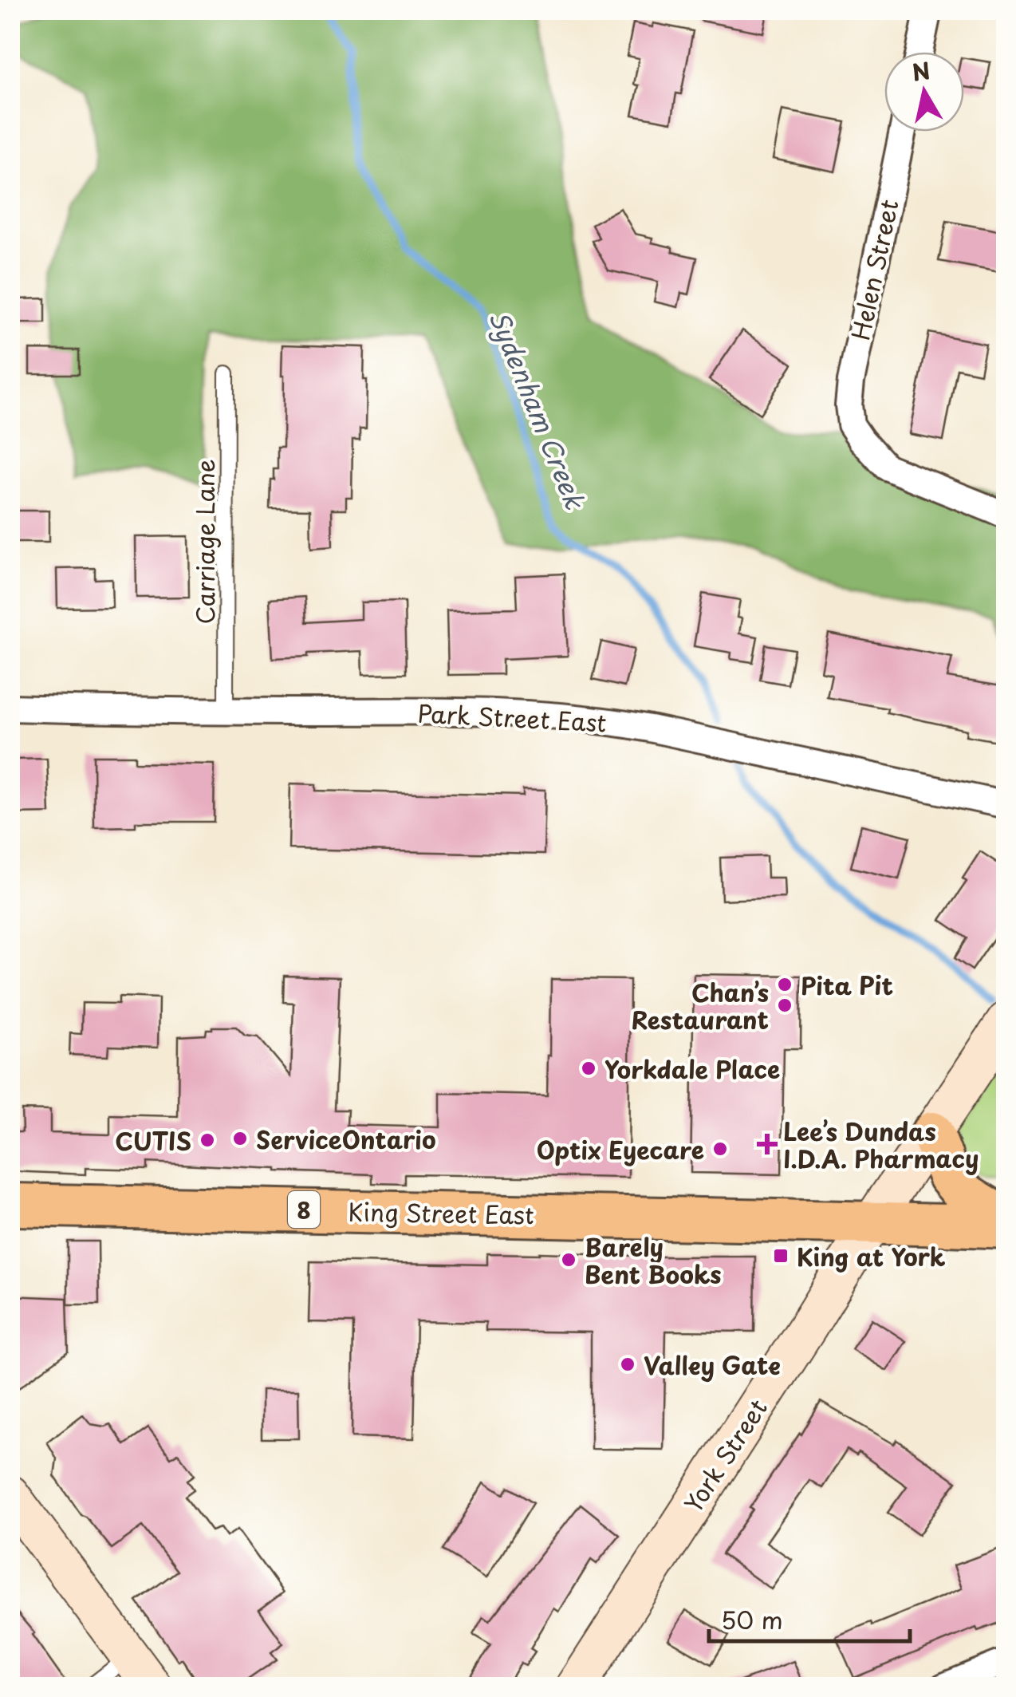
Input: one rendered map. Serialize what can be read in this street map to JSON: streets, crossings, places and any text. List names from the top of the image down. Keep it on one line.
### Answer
{"streets":{"main road":["8","King Street East"],"street":["Helen Street","Park Street East","York Street"],"lane":["Carriage Lane"]},"crossings":[["Carriage Lane","Park Street East"],["8","King Street East"],["8","York Street"],["King Street East","York Street"]],"water":["Sydenham Creek"],"places":{"other":["Pita Pit","Chan’s Restaurant","Yorkdale Place","ServiceOntario","CUTIS","Optix Eyecare","Barely Bent Books","Valley Gate"],"health":["Lee’s Dundas I.D.A. Pharmacy"],"transit":["King at York"]},"scale_bar":"50 m","north":"top"}
